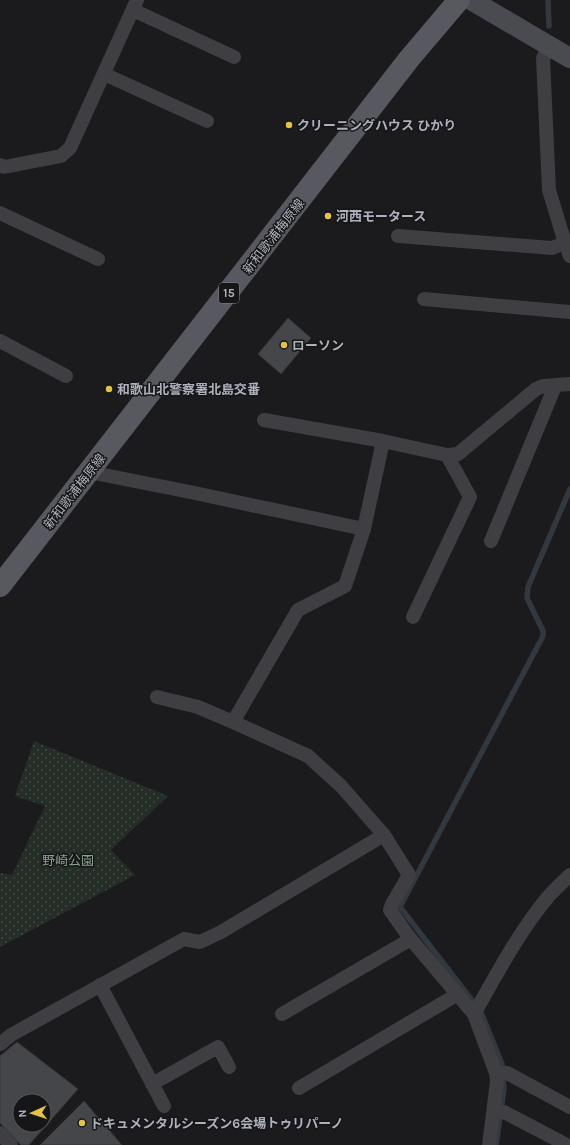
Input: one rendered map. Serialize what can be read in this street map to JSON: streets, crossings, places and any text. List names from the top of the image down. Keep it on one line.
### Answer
{"streets":{"main road":["新和歌浦梅原線","15"]},"parks":["野崎公園"],"places":["クリーニングハウス ひかり","河西モータース","ローソン","和歌山北警察署北島交番","ドキュメンタルシーズン6会場トゥリパーノ"],"north":"left"}
